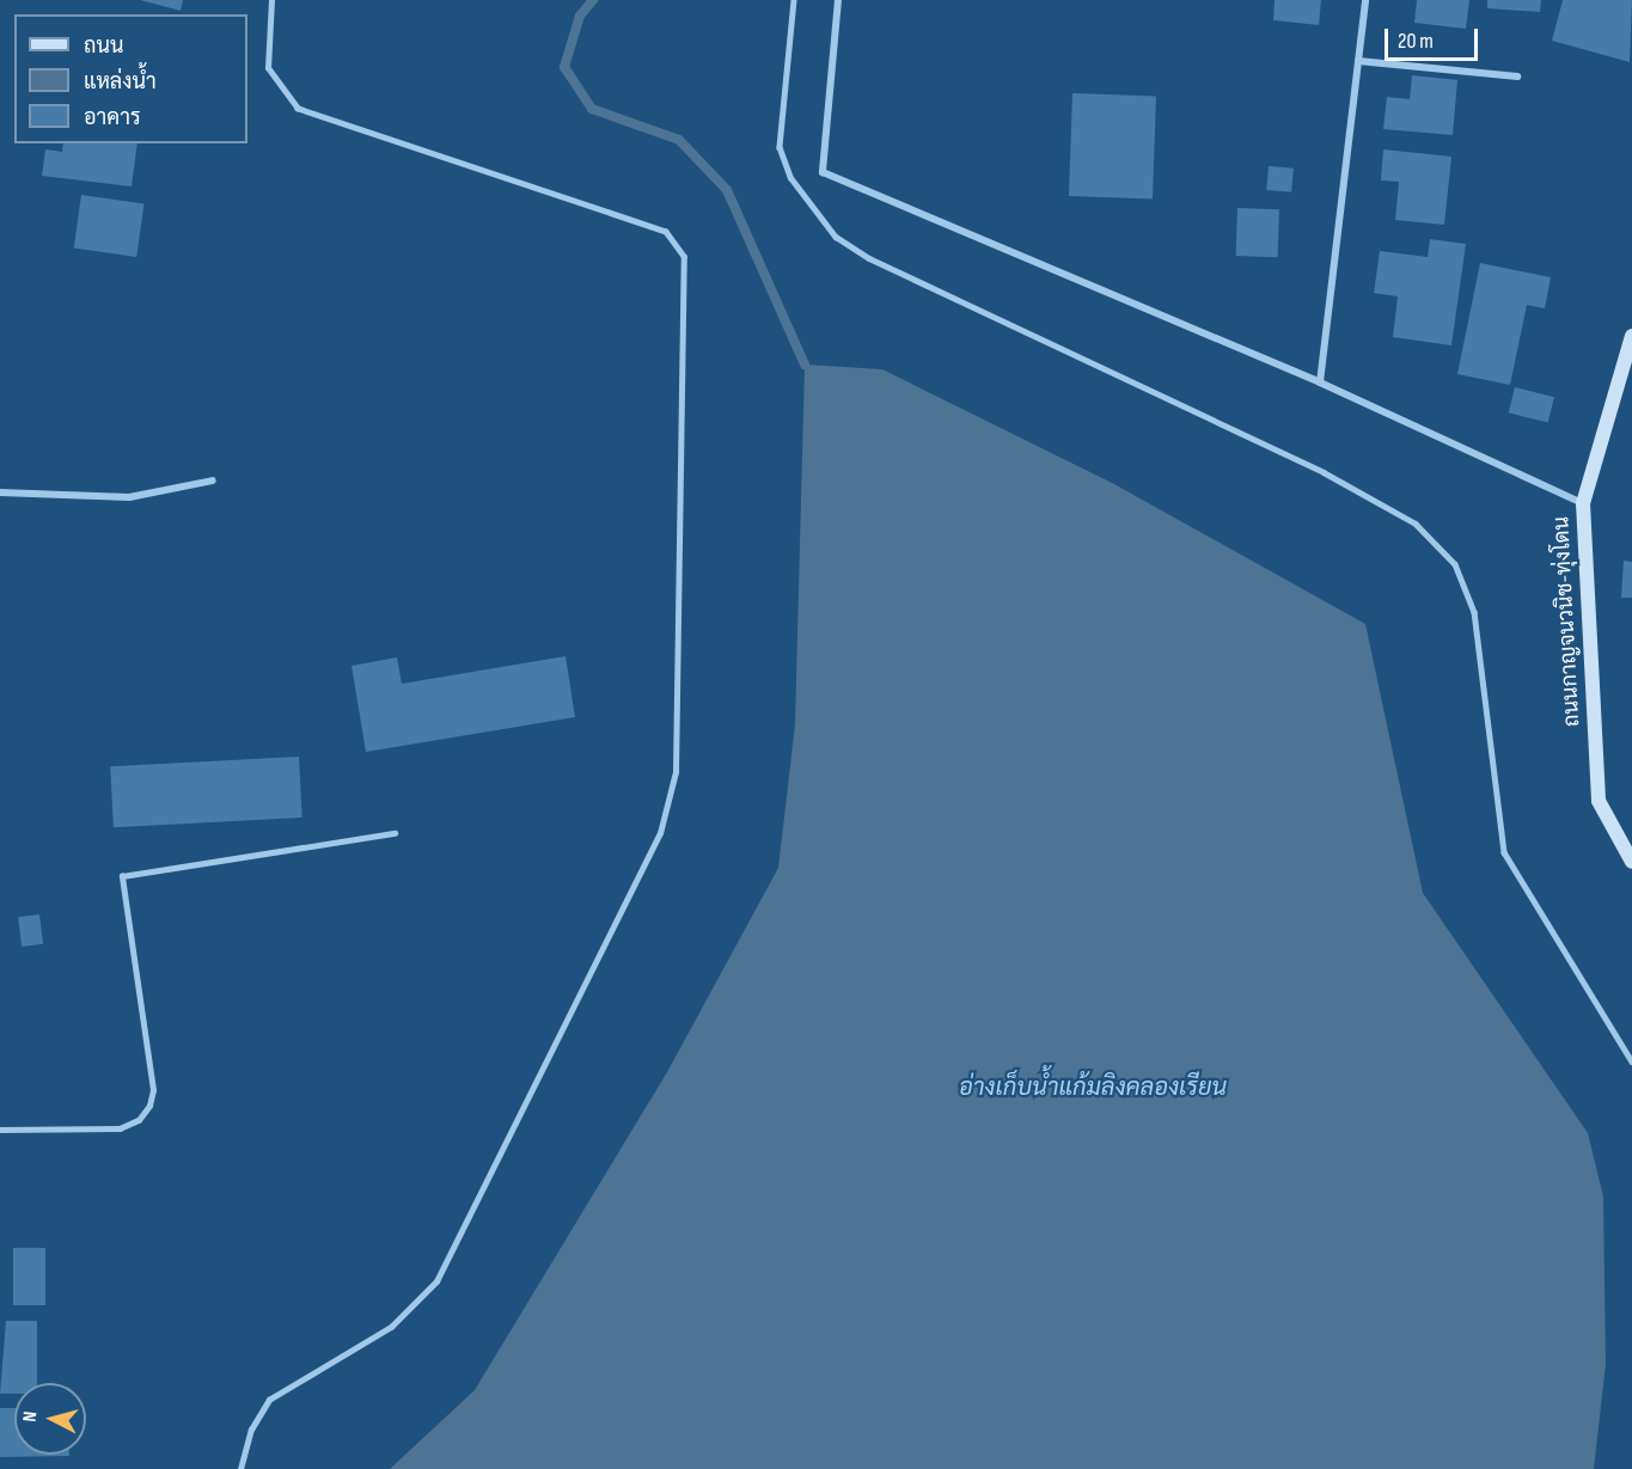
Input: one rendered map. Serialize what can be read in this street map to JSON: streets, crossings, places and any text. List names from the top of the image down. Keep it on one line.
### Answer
{"streets":{"street":["ถนนกาญจนวนิช-ทุ่งโดน"]},"water":["อ่างเก็บน้ำแก้มลิงคลองเรียน"],"legend":["ถนน","แหล่งน้ำ","อาคาร"],"scale_bar":"20 m","north":"left"}
